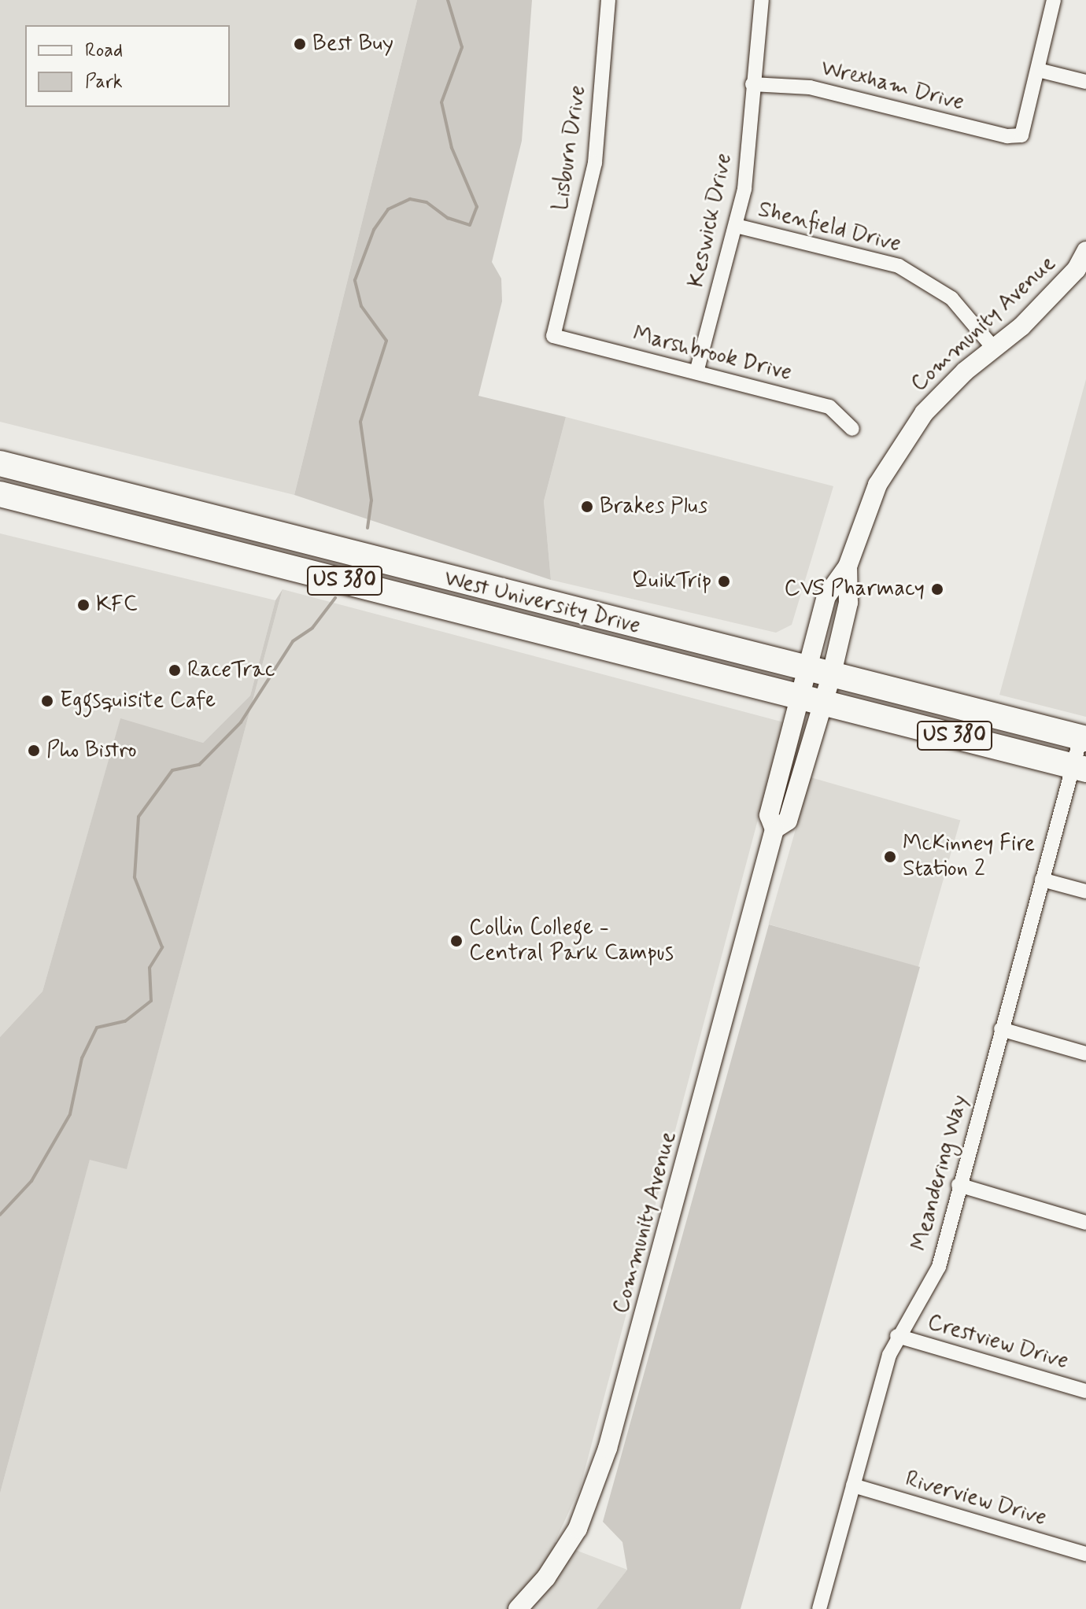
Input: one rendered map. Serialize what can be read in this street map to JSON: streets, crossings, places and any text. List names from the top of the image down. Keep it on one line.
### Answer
{"streets":{"highway":["US 380","West University Drive"],"street":["Wrexham Drive","Lisburn Drive","Keswick Drive","Shenfield Drive","Community Avenue","Marshbrook Drive","Meandering Way","Crestview Drive","Riverview Drive"]},"crossings":[["Wrexham Drive","Keswick Drive"],["Lisburn Drive","Marshbrook Drive"],["Keswick Drive","Shenfield Drive"],["Keswick Drive","Marshbrook Drive"],["Shenfield Drive","Community Avenue"],["Community Avenue","West University Drive"],["West University Drive","Meandering Way"],["Meandering Way","Crestview Drive"],["Meandering Way","Riverview Drive"]],"places":["Best Buy","Brakes Plus","QuikTrip","CVS Pharmacy","KFC","RaceTrac","Eggsquisite Cafe","Pho Bistro","McKinney Fire Station 2","Collin College - Central Park Campus"],"legend":["Road","Park"]}
